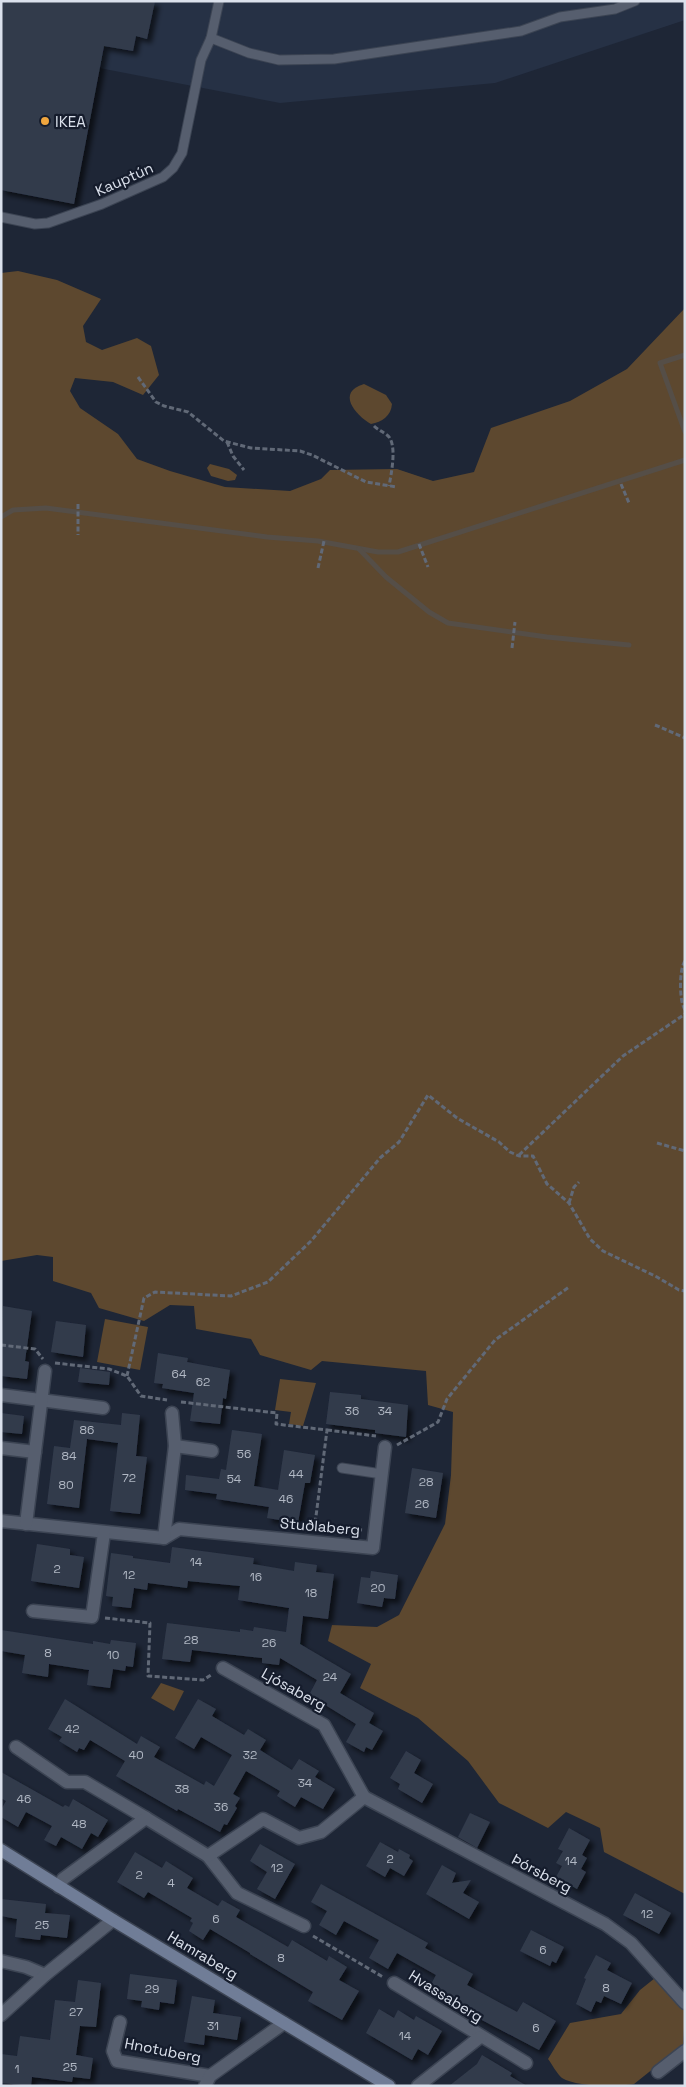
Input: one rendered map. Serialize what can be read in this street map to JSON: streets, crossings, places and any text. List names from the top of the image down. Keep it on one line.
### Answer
{"streets":{"street":["Stuðlaberg","Ljósaberg","Þórsberg","Hamraberg","Hvassaberg","Hnotuberg"],"lane":["Kauptún"]},"crossings":[["Ljósaberg","Þórsberg"],["Hamraberg","Hnotuberg"]],"places":["IKEA"],"house_numbers":["64","62","36","34","86","56","84","44","72","54","28","80","46","26","14","2","12","16","20","18","28","26","8","10","24","42","40","32","34","38","46","36","48","2","14","12","2","4","12","6","25","6","8","8","29","27","31","6","14","25","1"]}
